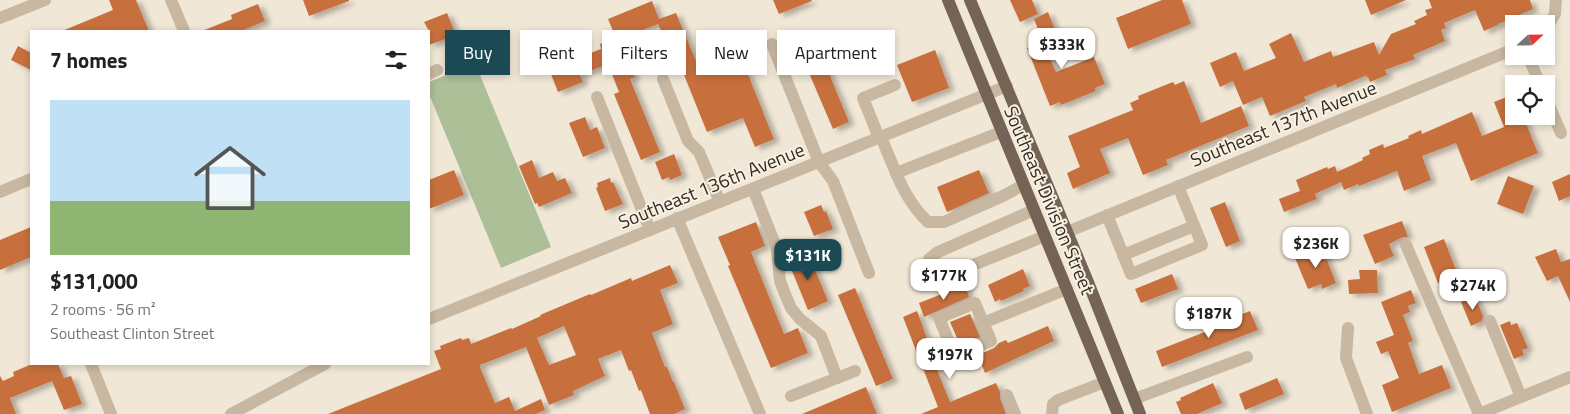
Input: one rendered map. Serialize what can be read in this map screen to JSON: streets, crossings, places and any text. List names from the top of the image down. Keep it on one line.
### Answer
{"streets":{"main road":["Southeast Division Street"],"street":["Southeast 137th Avenue","Southeast 136th Avenue"]},"crossings":[["Southeast 137th Avenue","Southeast Division Street"],["Southeast 136th Avenue","Southeast Division Street"]],"north":"right","page":{"price":["$333K","$236K","$131K","$177K","$274K","$187K","$197K"],"chip":["Buy","Rent","Filters","New","Apartment"],"heading":"7 homes","list":[{"name":"$131,000","note":"2 rooms · 56 m² · Southeast Clinton Street"}]}}
